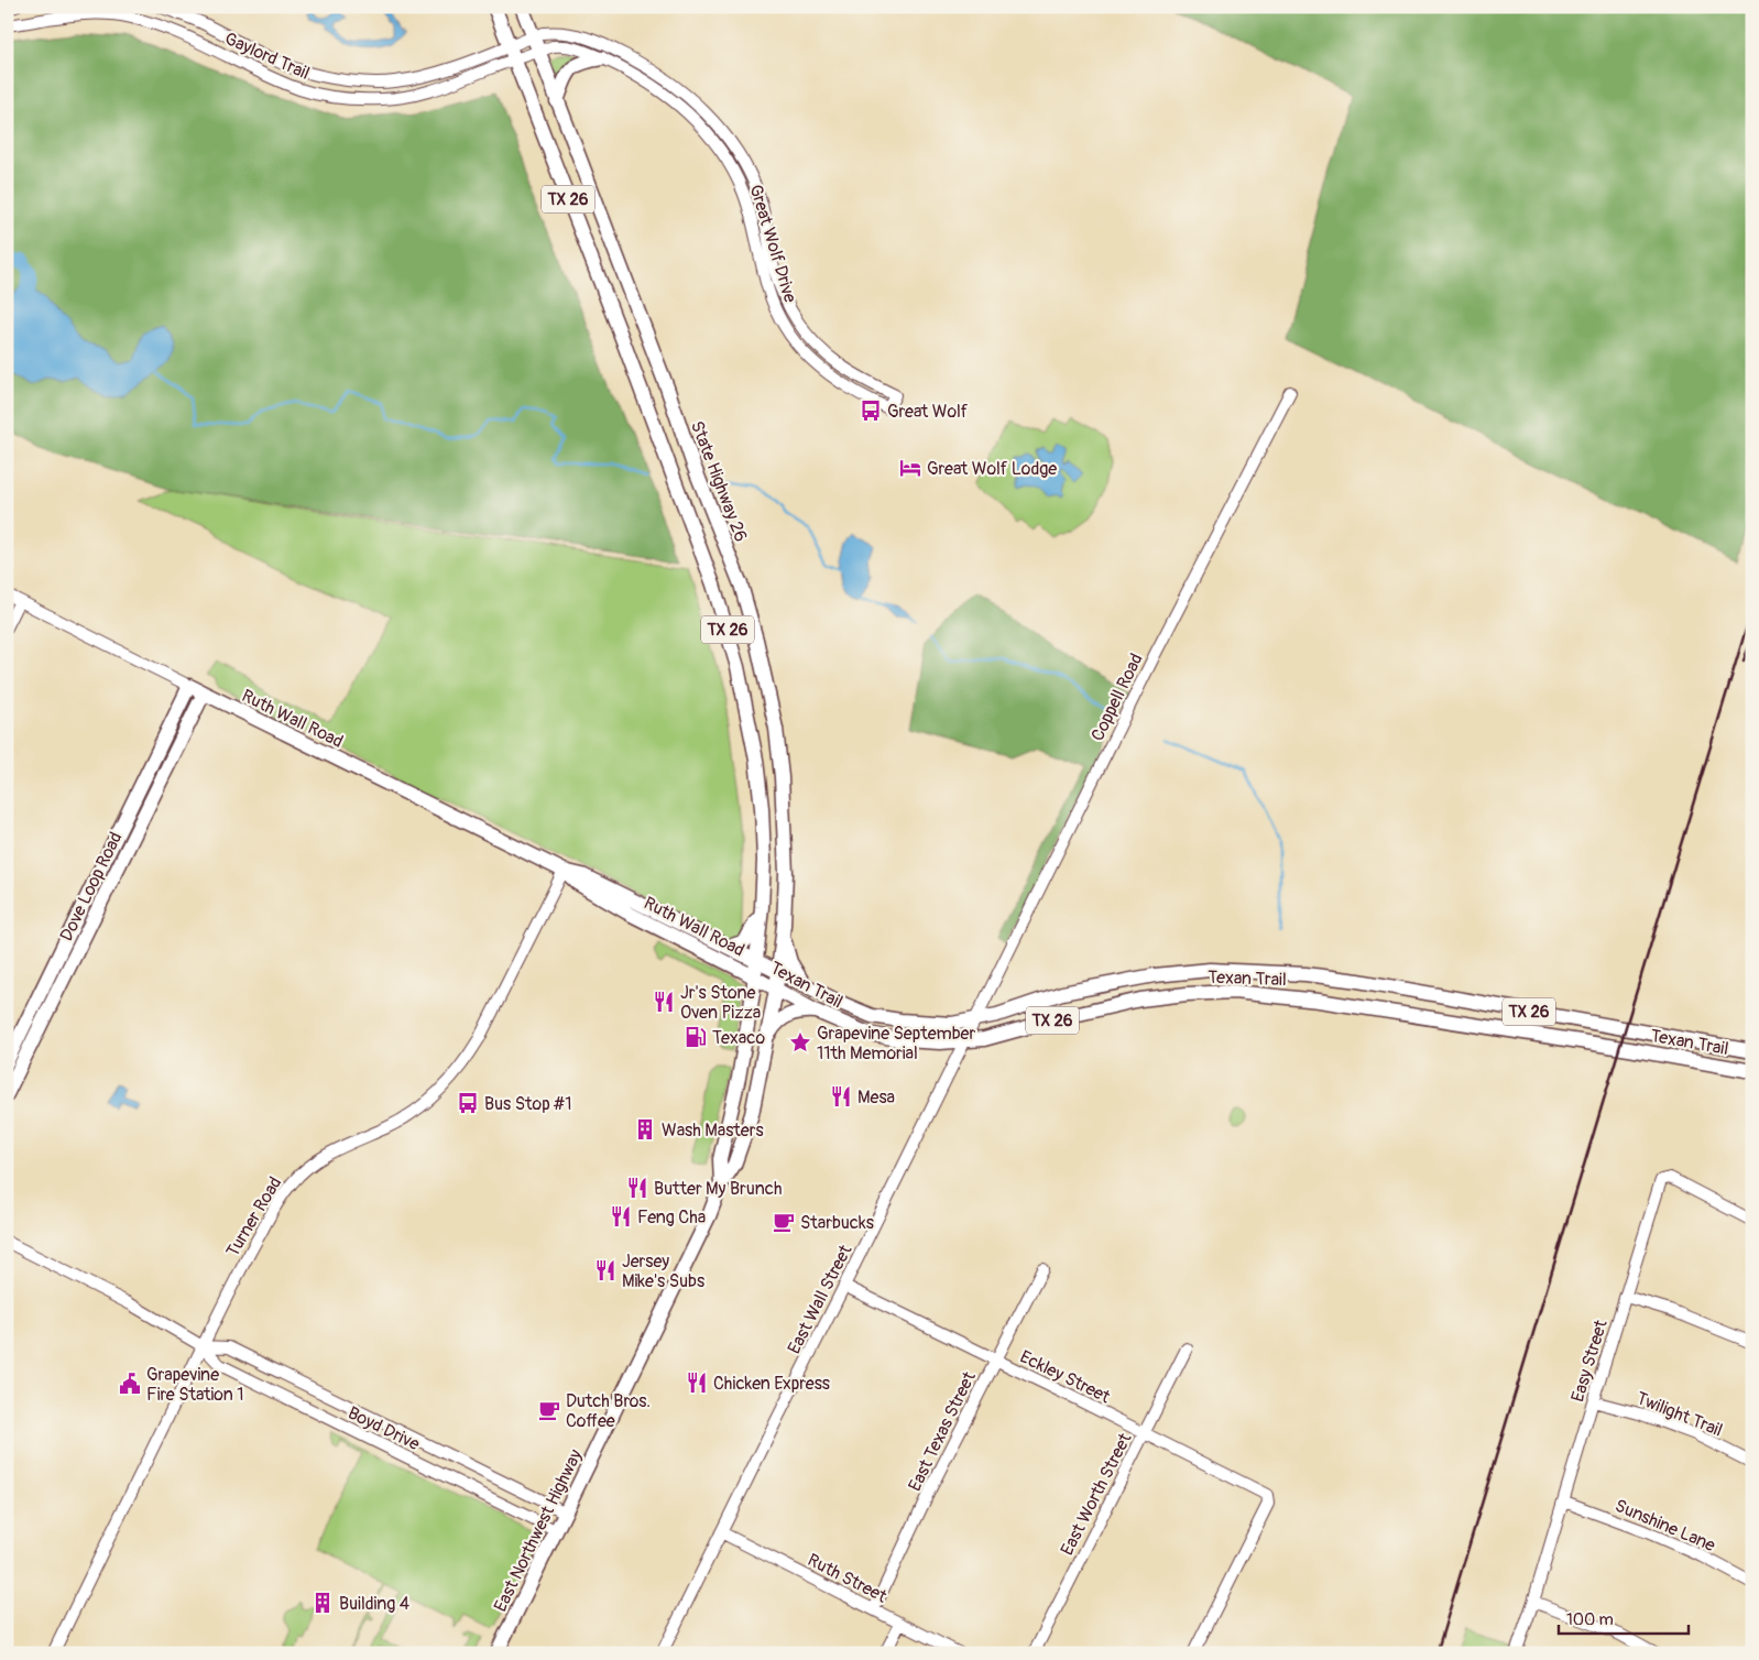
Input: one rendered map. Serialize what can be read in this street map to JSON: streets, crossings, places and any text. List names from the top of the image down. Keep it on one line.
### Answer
{"streets":{"main road":["TX 26","State Highway 26","Ruth Wall Road","Dove Loop Road","Texan Trail","East Northwest Highway"],"street":["Gaylord Trail","Great Wolf Drive","Coppell Road","Turner Road","East Wall Street","Easy Street","Eckley Street","Twilight Trail","Boyd Drive","East Texas Street","East Worth Street","Sunshine Lane","Ruth Street"]},"crossings":[["Gaylord Trail","TX 26"],["Gaylord Trail","Great Wolf Drive"],["Gaylord Trail","State Highway 26"],["TX 26","Great Wolf Drive"],["TX 26","State Highway 26"],["TX 26","Ruth Wall Road"],["TX 26","Texan Trail"],["TX 26","East Northwest Highway"],["Great Wolf Drive","State Highway 26"],["State Highway 26","Texan Trail"],["State Highway 26","East Northwest Highway"],["Coppell Road","Texan Trail"],["Coppell Road","East Wall Street"],["Ruth Wall Road","Dove Loop Road"],["Ruth Wall Road","Texan Trail"],["Ruth Wall Road","Turner Road"],["Ruth Wall Road","East Northwest Highway"],["Texan Trail","East Wall Street"],["Texan Trail","East Northwest Highway"],["Turner Road","Boyd Drive"],["East Wall Street","Eckley Street"],["East Wall Street","Ruth Street"],["Easy Street","Twilight Trail"],["Easy Street","Sunshine Lane"],["Eckley Street","East Texas Street"],["Eckley Street","East Worth Street"],["Boyd Drive","East Northwest Highway"],["East Texas Street","Ruth Street"]],"places":{"bus stop":["Great Wolf","Bus Stop #1"],"hotel":["Great Wolf Lodge"],"restaurant":["Jr's Stone Oven Pizza","Mesa","Butter My Brunch","Feng Cha","Jersey Mike's Subs","Chicken Express"],"fuel station":["Texaco"],"place":["Grapevine September 11th Memorial"],"building":["Wash Masters","Building 4"],"cafe":["Starbucks","Dutch Bros. Coffee"],"public building":["Grapevine Fire Station 1"]},"scale_bar":"100 m"}
